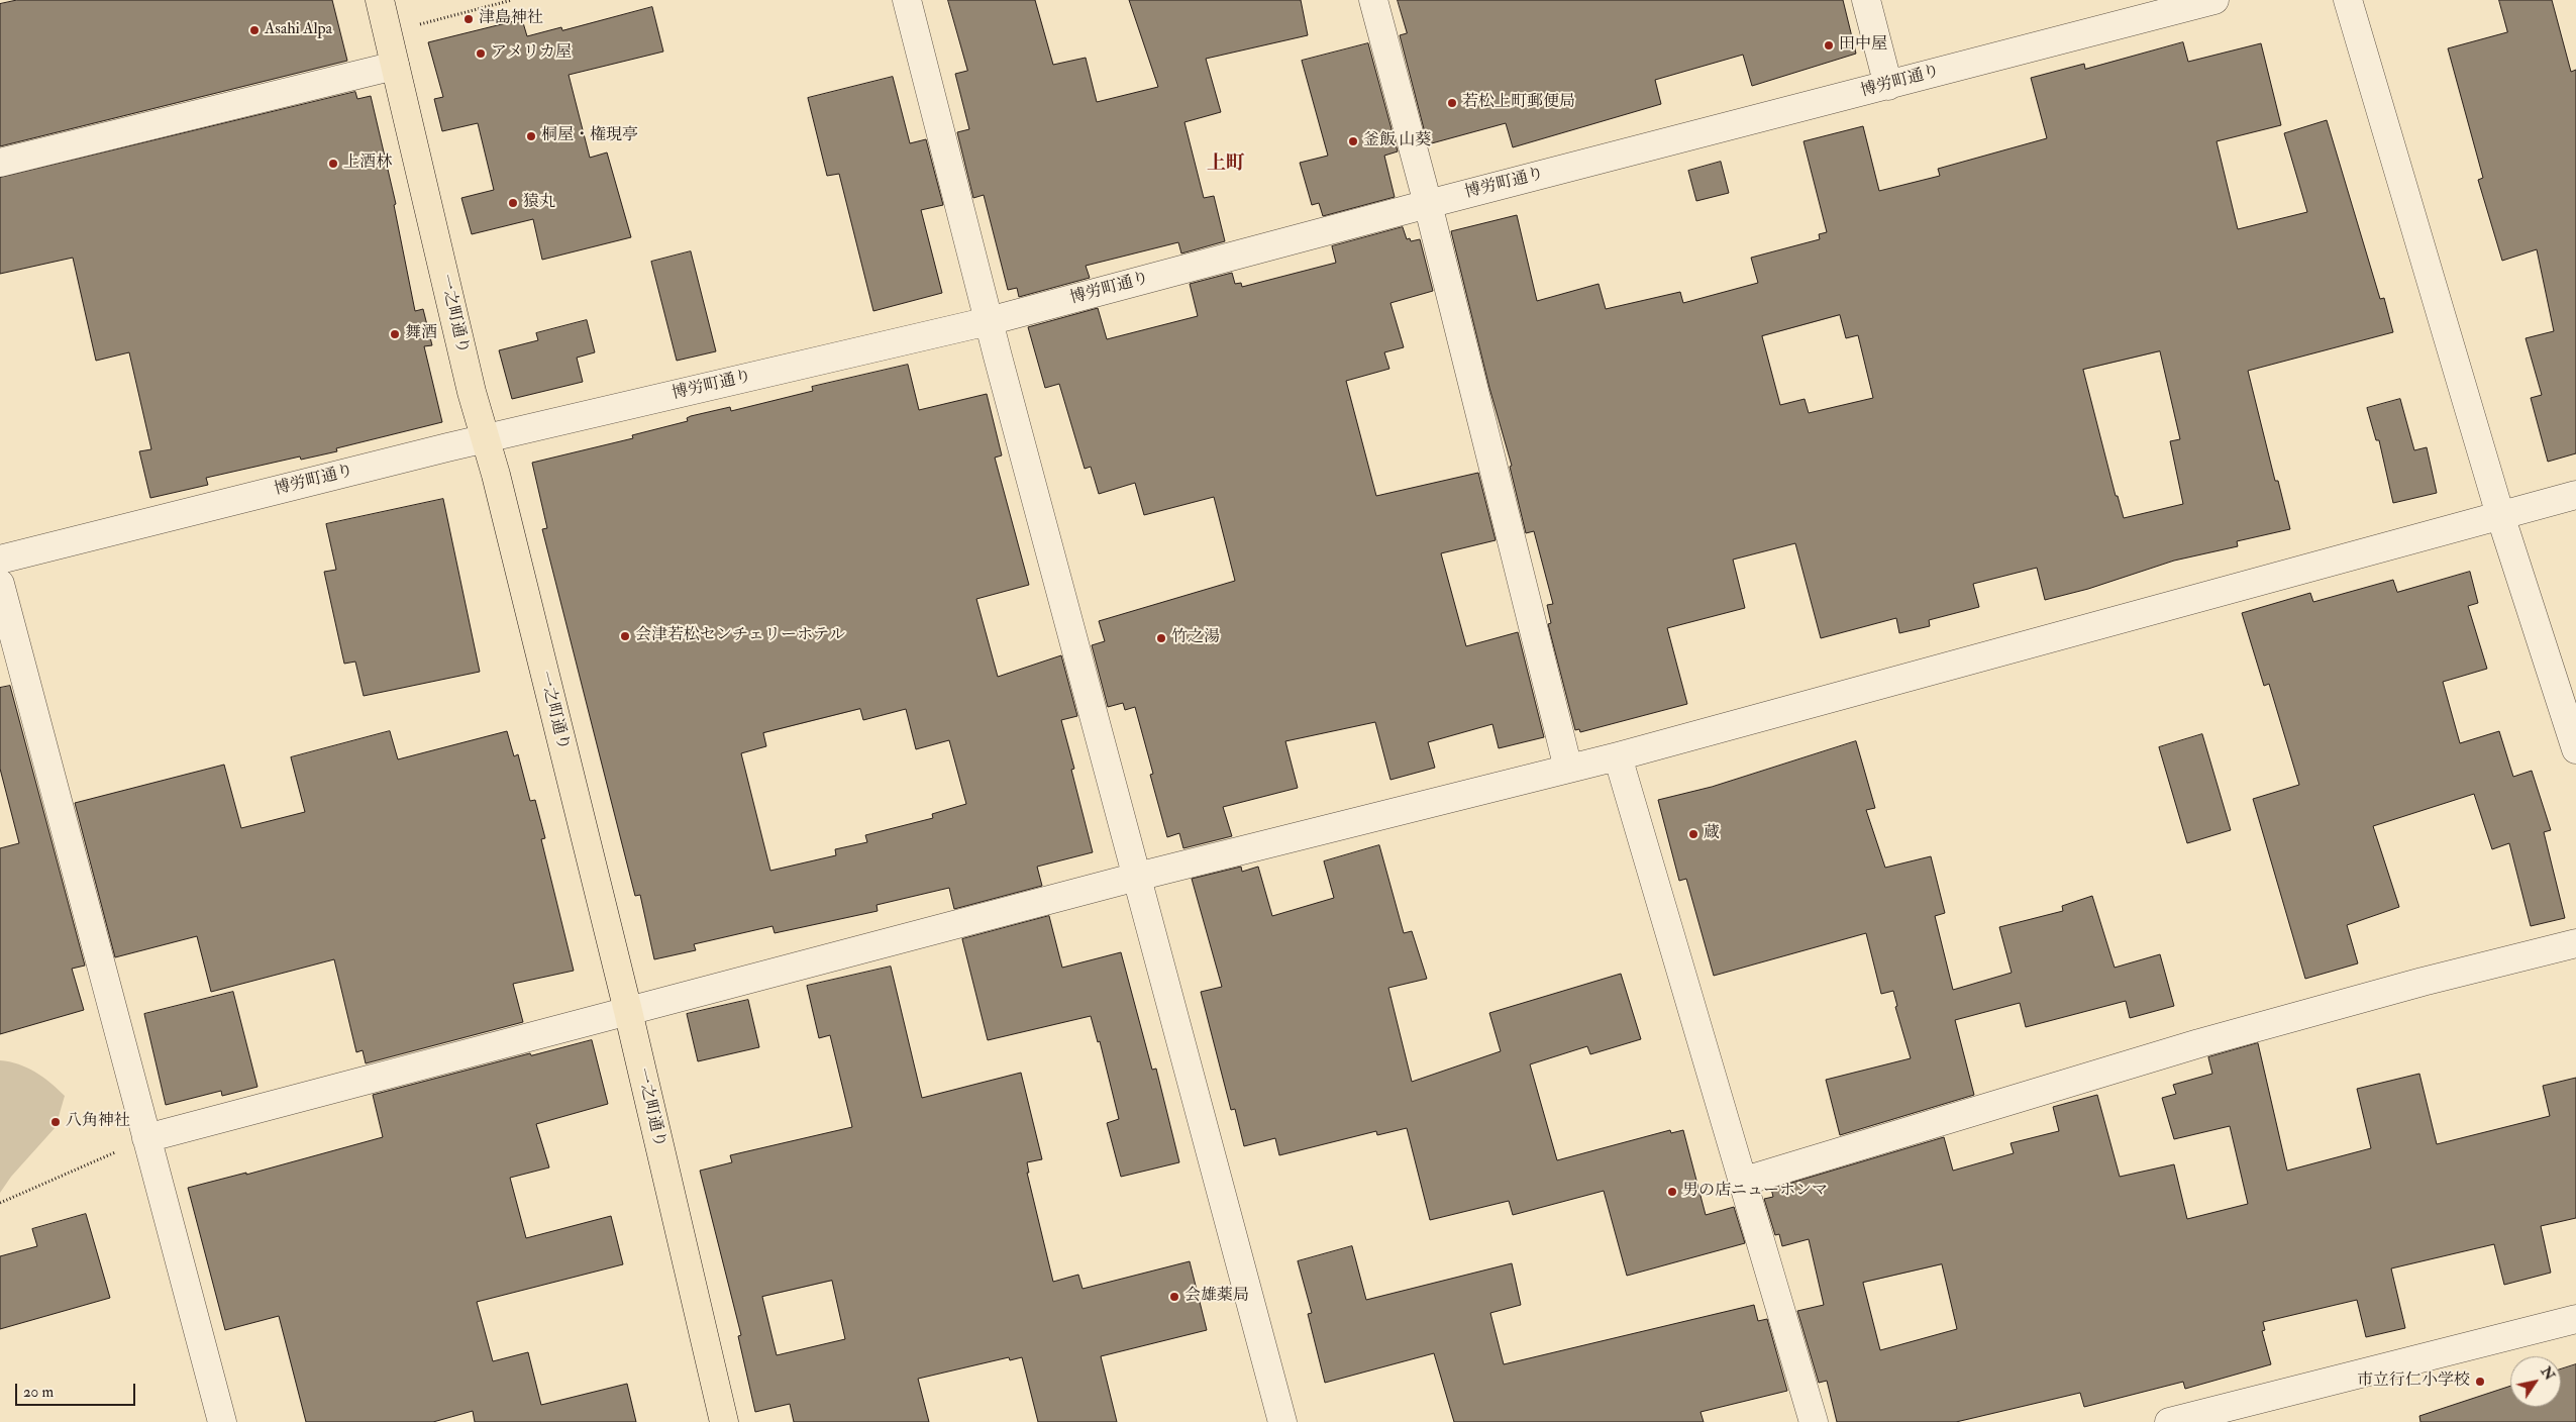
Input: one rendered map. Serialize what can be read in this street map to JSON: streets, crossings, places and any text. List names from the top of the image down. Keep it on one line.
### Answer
{"streets":{"main road":["一之町通り"],"street":["博労町通り"]},"crossings":[["博労町通り","一之町通り"]],"districts":["上町"],"places":["津島神社","Asahi Alpa","田中屋","アメリカ屋","若松上町郵便局","桐屋・権現亭","釜飯 山葵","上酒林","猿丸","舞酒","会津若松センチェリーホテル","竹之湯","蔵","八角神社","男の店ニューホンマ","会雄薬局","市立行仁小学校"],"scale_bar":"20 m","north":"top right"}
